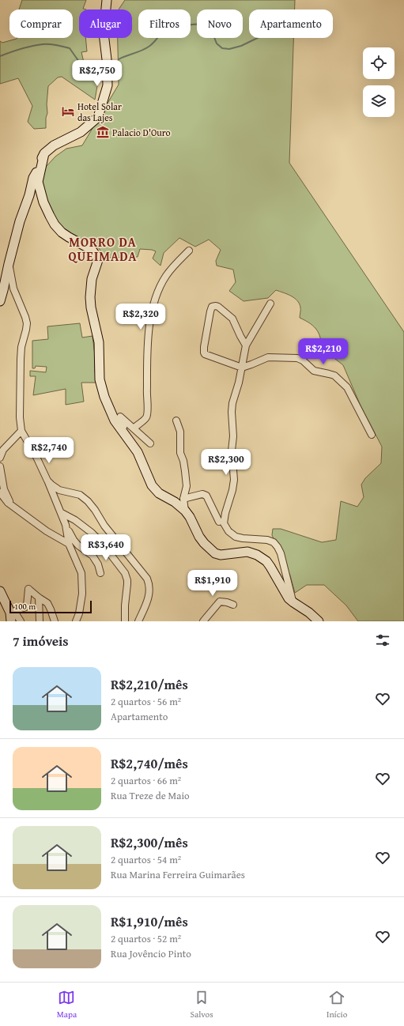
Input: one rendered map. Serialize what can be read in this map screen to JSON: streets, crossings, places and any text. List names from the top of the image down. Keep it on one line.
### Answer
{"districts":["MORRO DA QUEIMADA"],"places":{"hotel":["Hotel Solar das Lajes"],"museum":["Palacio D'Ouro"]},"scale_bar":"100 m","page":{"chip":["Comprar","Alugar","Filtros","Novo","Apartamento"],"price":["R$2,750","R$2,320","R$2,210","R$2,740","R$2,300","R$3,640","R$1,910"],"scale":"100 m","heading":"7 imóveis","list":[{"name":"R$2,210/mês","note":"2 quartos · 56 m² · Apartamento"},{"name":"R$2,740/mês","note":"2 quartos · 66 m² · Rua Treze de Maio"},{"name":"R$2,300/mês","note":"2 quartos · 54 m² · Rua Marina Ferreira Guimarães"},{"name":"R$1,910/mês","note":"2 quartos · 52 m² · Rua Jovêncio Pinto"}],"tabs":["Mapa","Salvos","Início"]}}
